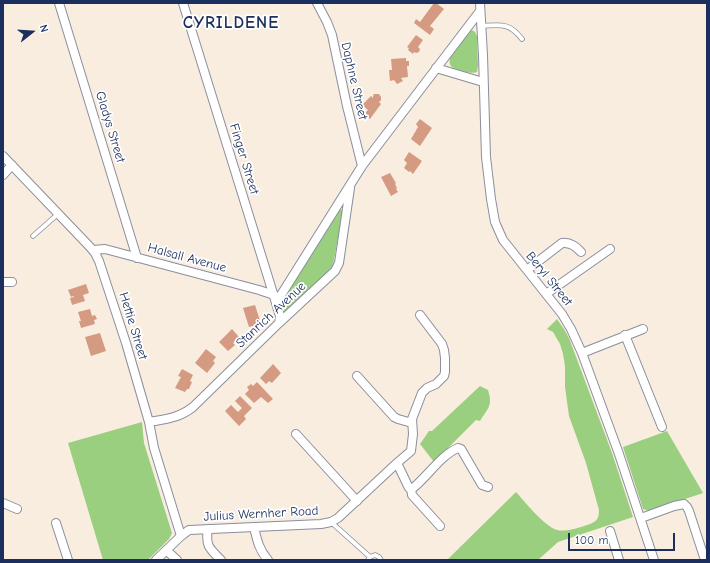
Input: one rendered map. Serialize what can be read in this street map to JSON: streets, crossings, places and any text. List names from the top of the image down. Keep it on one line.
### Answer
{"streets":{"street":["Daphne Street","Gladys Street","Finger Street","Halsall Avenue","Beryl Street","Stanrich Avenue","Hettie Street","Julius Wernher Road"]},"crossings":[["Daphne Street","Stanrich Avenue"],["Gladys Street","Halsall Avenue"],["Finger Street","Halsall Avenue"],["Finger Street","Stanrich Avenue"],["Halsall Avenue","Stanrich Avenue"],["Halsall Avenue","Hettie Street"],["Beryl Street","Stanrich Avenue"],["Stanrich Avenue","Hettie Street"],["Hettie Street","Julius Wernher Road"]],"districts":["CYRILDENE"],"scale_bar":"100 m","north":"right"}
